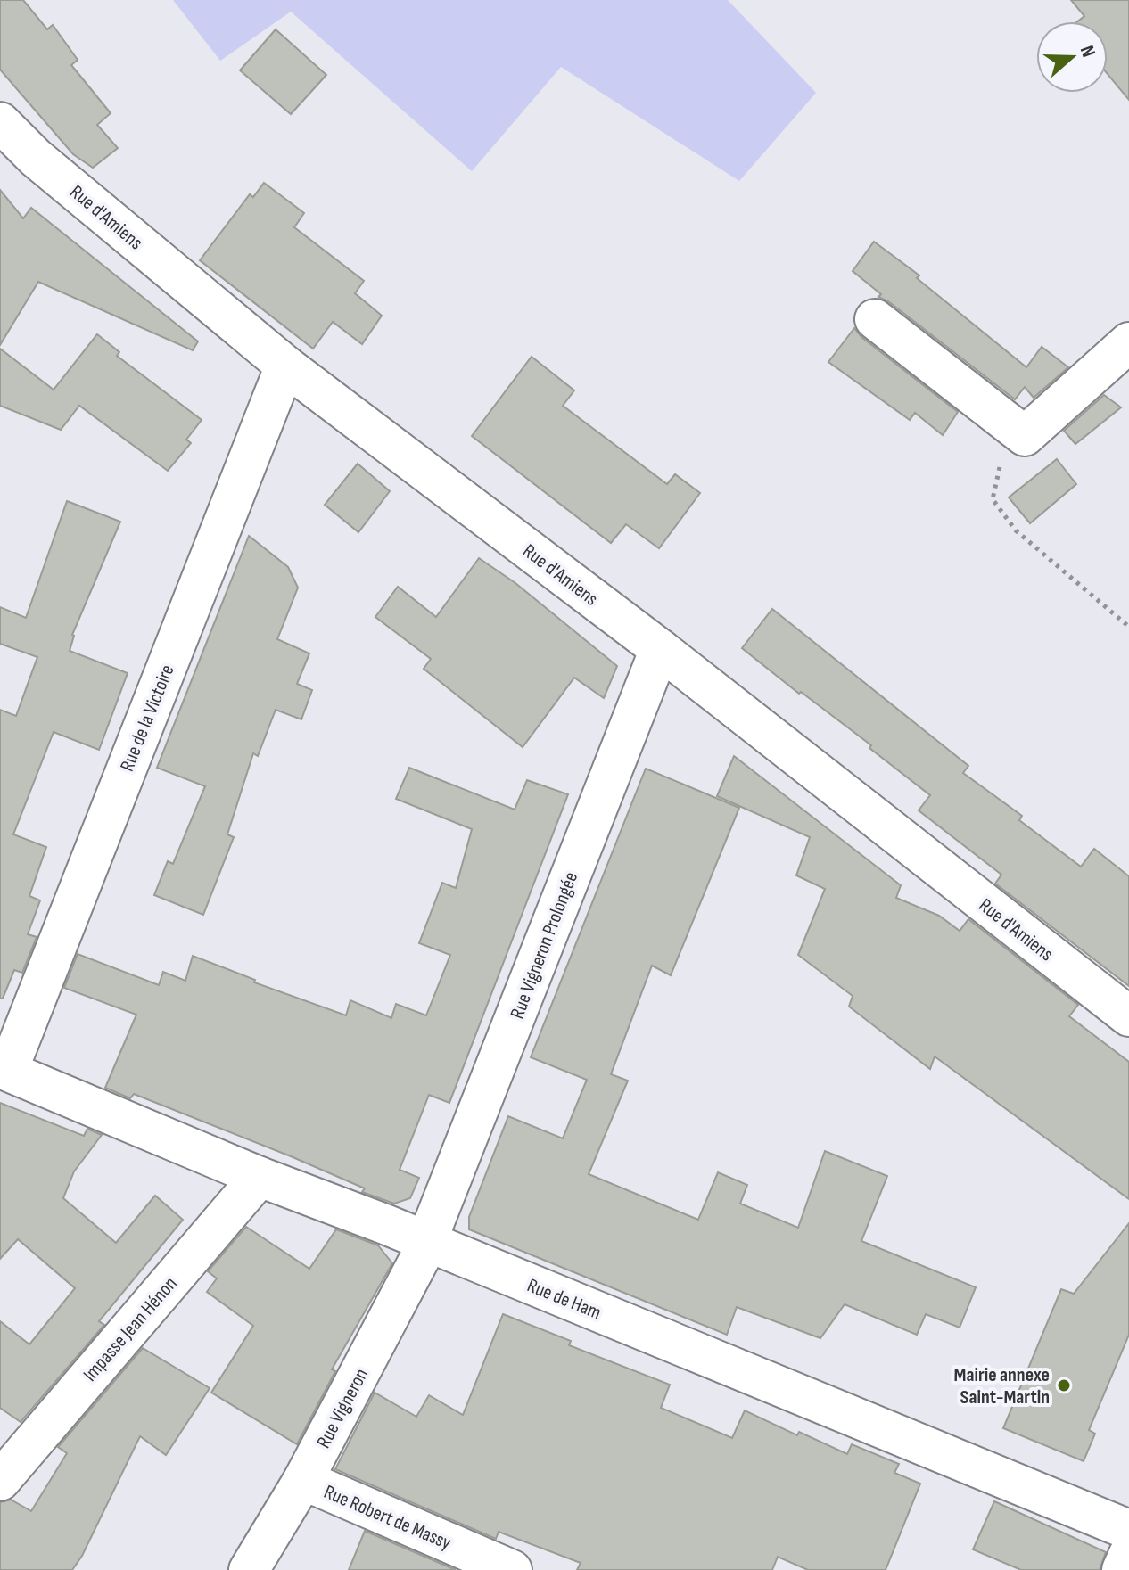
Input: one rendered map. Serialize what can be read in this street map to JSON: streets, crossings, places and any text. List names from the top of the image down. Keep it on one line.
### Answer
{"streets":{"street":["Rue d'Amiens","Rue de la Victoire","Rue Vigneron Prolongée","Rue de Ham","Impasse Jean Hénon","Rue Vigneron","Rue Robert de Massy"]},"crossings":[["Rue d'Amiens","Rue de la Victoire"],["Rue d'Amiens","Rue Vigneron Prolongée"],["Rue de la Victoire","Rue de Ham"],["Rue Vigneron Prolongée","Rue de Ham"],["Rue Vigneron Prolongée","Rue Vigneron"],["Rue de Ham","Impasse Jean Hénon"],["Rue de Ham","Rue Vigneron"],["Rue Vigneron","Rue Robert de Massy"]],"places":["Mairie annexe Saint-Martin"],"north":"right"}
